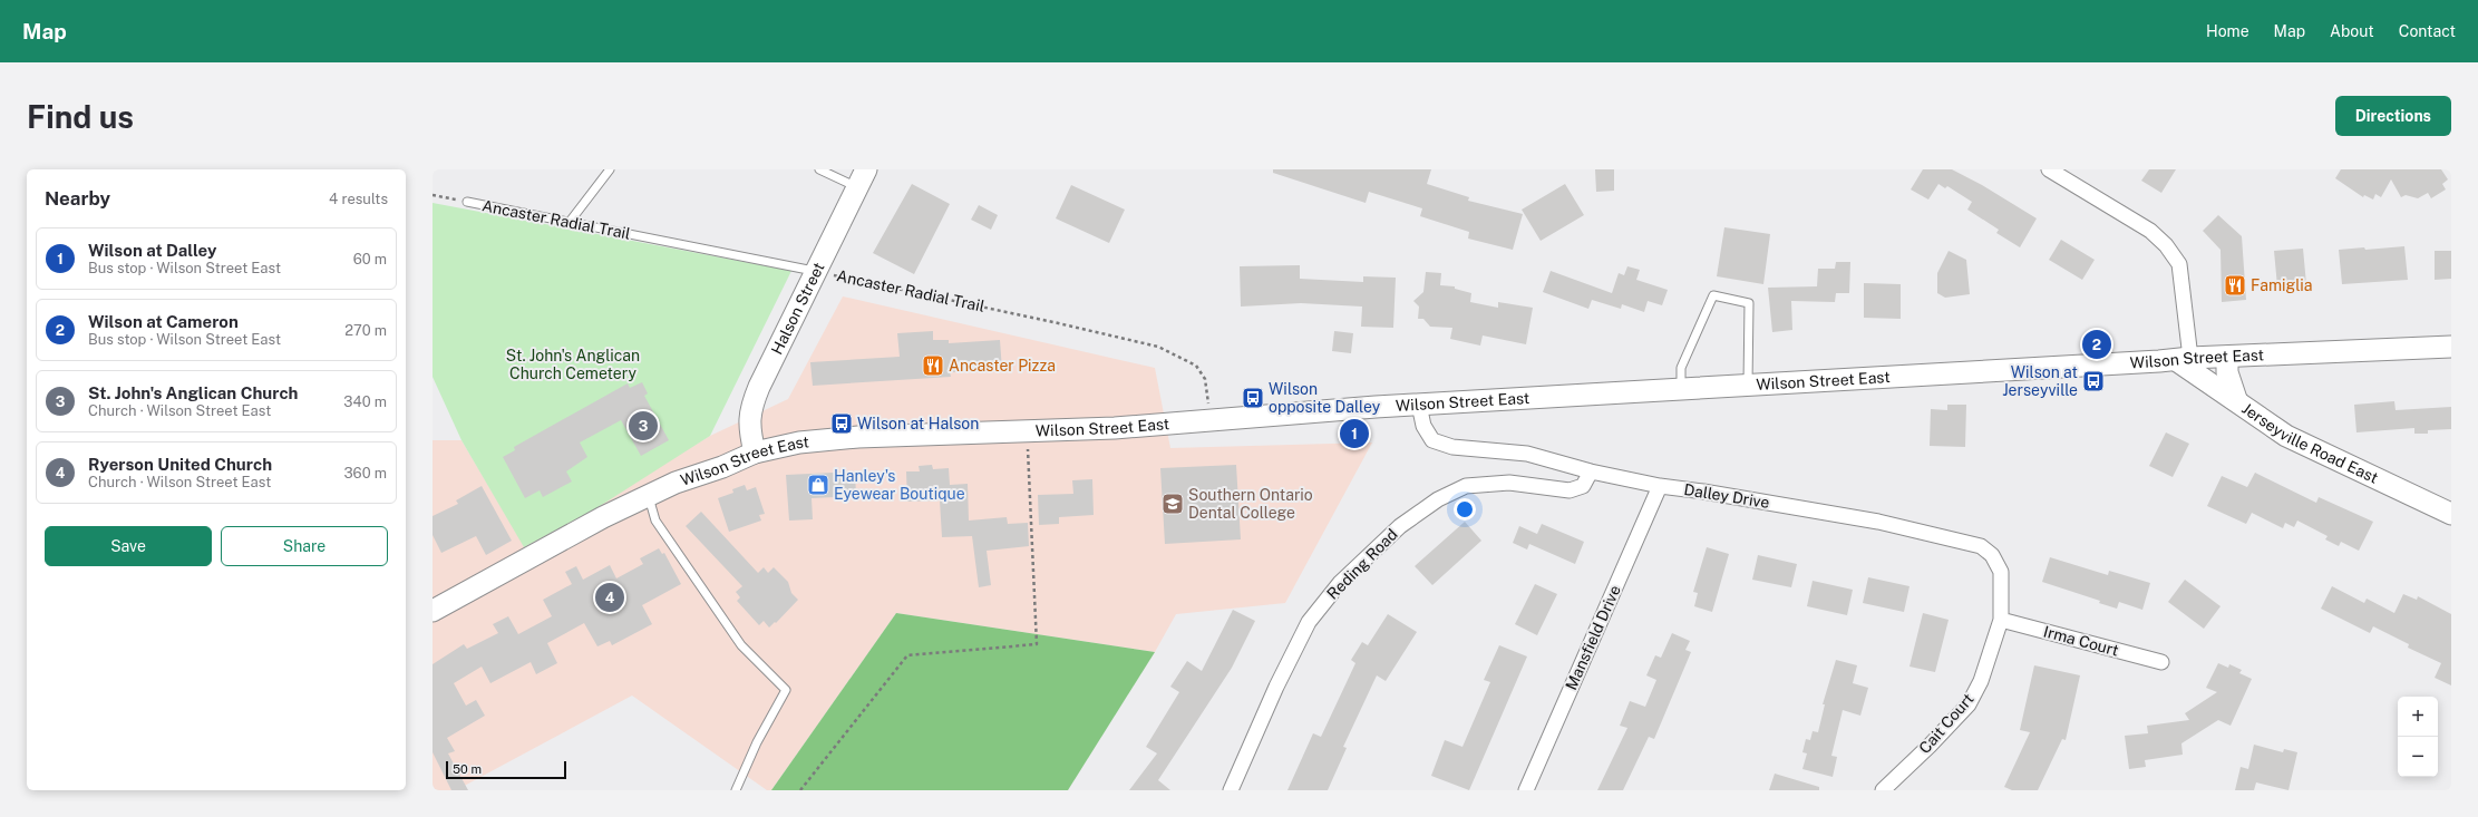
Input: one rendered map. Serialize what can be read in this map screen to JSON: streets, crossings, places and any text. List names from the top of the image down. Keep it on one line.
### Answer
{"streets":{"main road":["Halson Street","Wilson Street East","Jerseyville Road East"],"street":["Dalley Drive","Reding Road","Mansfield Drive","Irma Court","Cait Court"],"lane":["Ancaster Radial Trail"]},"crossings":[["Ancaster Radial Trail","Halson Street"],["Ancaster Radial Trail","Wilson Street East"],["Halson Street","Wilson Street East"],["Wilson Street East","Jerseyville Road East"],["Wilson Street East","Dalley Drive"],["Dalley Drive","Reding Road"],["Dalley Drive","Mansfield Drive"],["Dalley Drive","Irma Court"],["Dalley Drive","Cait Court"],["Irma Court","Cait Court"]],"parks":["St. John's Anglican Church Cemetery"],"places":{"restaurant":["Famiglia","Ancaster Pizza"],"bus stop":["Wilson at Jerseyville","Wilson opposite Dalley","Wilson at Halson"],"shop":["Hanley's Eyewear Boutique"],"school or university":["Southern Ontario Dental College"]},"scale_bar":"50 m","page":{"header":"Map","nav":["Home","Map","About","Contact"],"buttons":["Directions",["Save","Share"]],"title":"Find us","heading":["Nearby","4 results"],"list":[{"mark":"1","name":"Wilson at Dalley","note":"Bus stop · Wilson Street East","value":"60 m"},{"mark":"2","name":"Wilson at Cameron","note":"Bus stop · Wilson Street East","value":"270 m"},{"mark":"3","name":"St. John's Anglican Church","note":"Church · Wilson Street East","value":"340 m"},{"mark":"4","name":"Ryerson United Church","note":"Church · Wilson Street East","value":"360 m"}],"pins":["2","3","1","4"],"map_buttons":["+","−"],"scale":"50 m"}}
